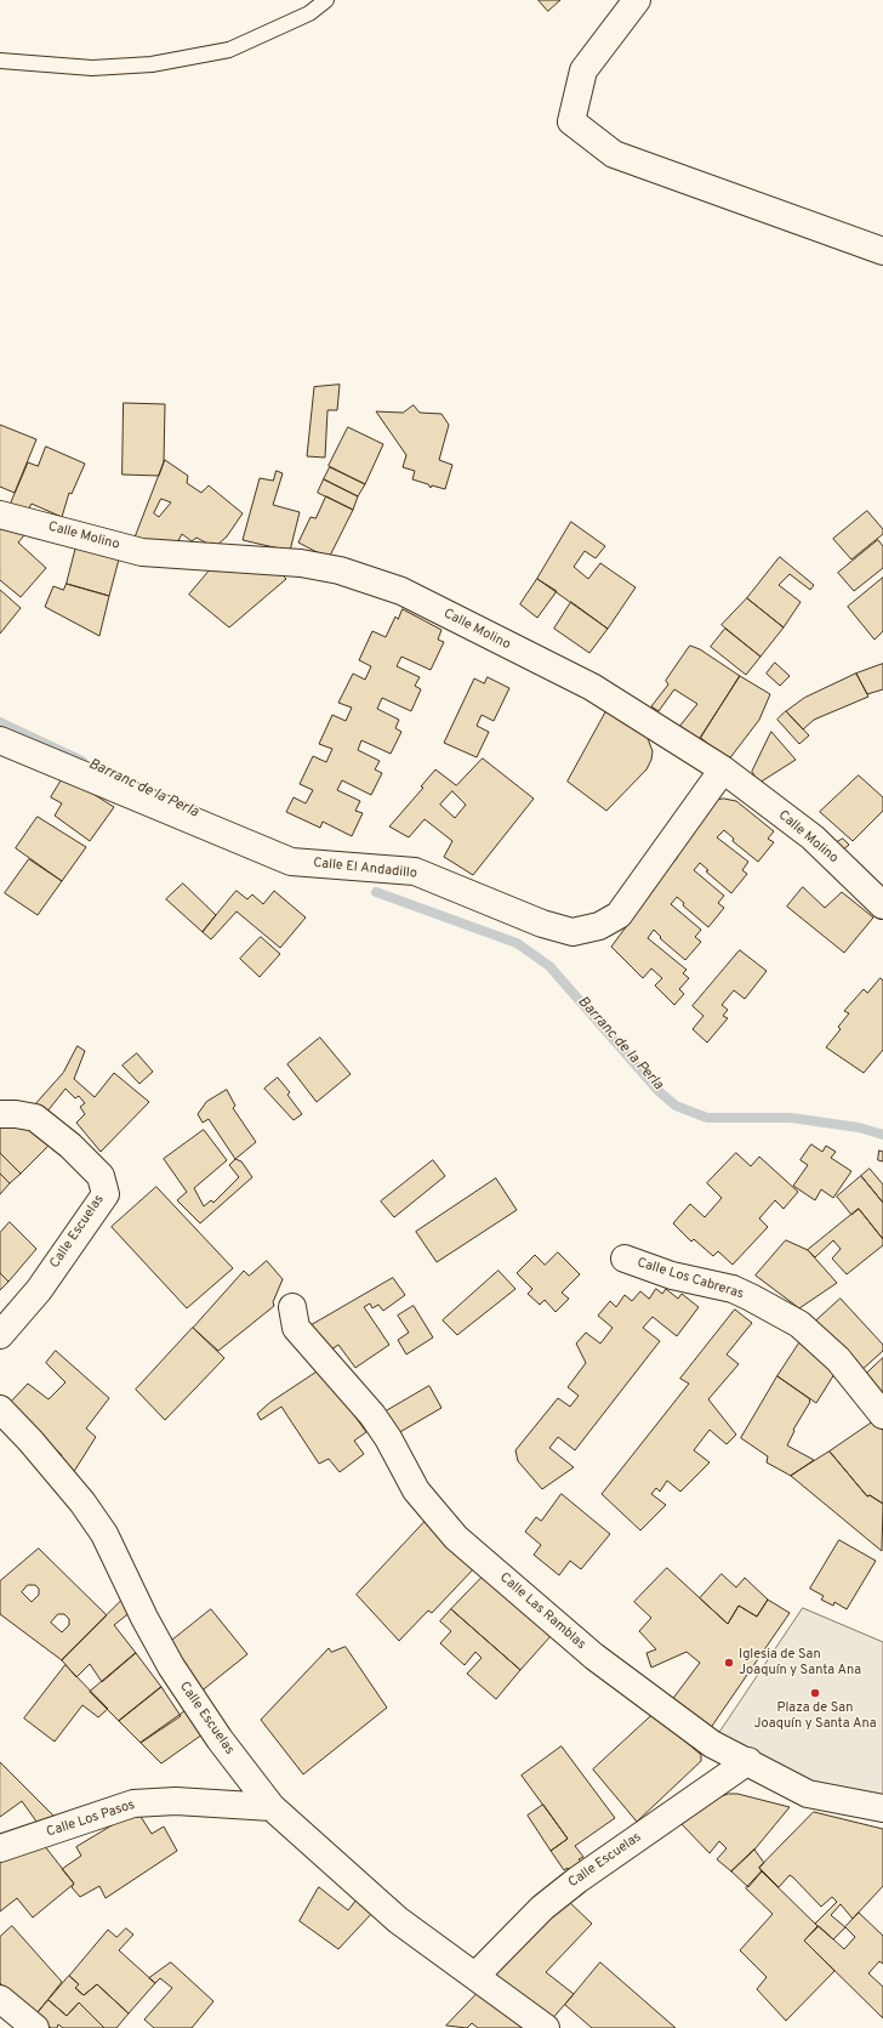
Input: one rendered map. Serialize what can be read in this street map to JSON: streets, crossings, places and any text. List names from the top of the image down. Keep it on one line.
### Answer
{"streets":{"street":["Calle Molino","Calle El Andadillo","Calle Escuelas","Calle Los Cabreras","Calle Las Ramblas","Calle Los Pasos"]},"crossings":[["Calle Molino","Calle El Andadillo"],["Calle Escuelas","Calle Las Ramblas"],["Calle Escuelas","Calle Los Pasos"]],"water":["Barranc de la Perla"],"places":["Iglesia de San Joaquín y Santa Ana","Plaza de San Joaquín y Santa Ana"]}
